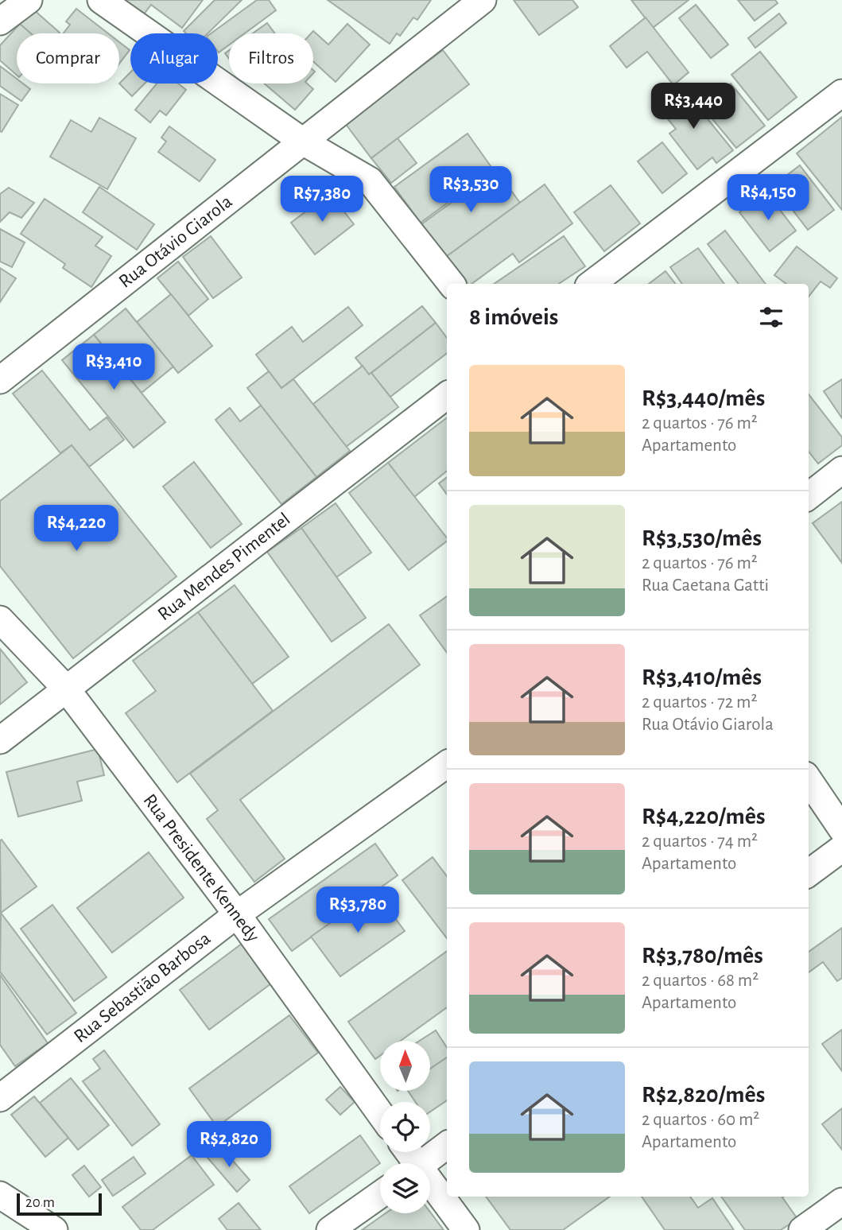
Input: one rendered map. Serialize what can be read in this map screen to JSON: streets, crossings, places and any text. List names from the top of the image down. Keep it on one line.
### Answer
{"streets":{"street":["Rua Otávio Giarola","Rua Mendes Pimentel","Rua Presidente Kennedy","Rua Sebastião Barbosa"]},"crossings":[["Rua Mendes Pimentel","Rua Presidente Kennedy"],["Rua Presidente Kennedy","Rua Sebastião Barbosa"]],"scale_bar":"20 m","north":"top","page":{"chip":["Comprar","Alugar","Filtros"],"price":["R$3,440","R$3,530","R$4,150","R$7,380","R$3,410","R$4,220","R$3,780","R$2,820"],"heading":"8 imóveis","list":[{"name":"R$3,440/mês","note":"2 quartos · 76 m² · Apartamento"},{"name":"R$3,530/mês","note":"2 quartos · 76 m² · Rua Caetana Gatti"},{"name":"R$3,410/mês","note":"2 quartos · 72 m² · Rua Otávio Giarola"},{"name":"R$4,220/mês","note":"2 quartos · 74 m² · Apartamento"},{"name":"R$3,780/mês","note":"2 quartos · 68 m² · Apartamento"},{"name":"R$2,820/mês","note":"2 quartos · 60 m² · Apartamento"}],"scale":"20 m"}}
